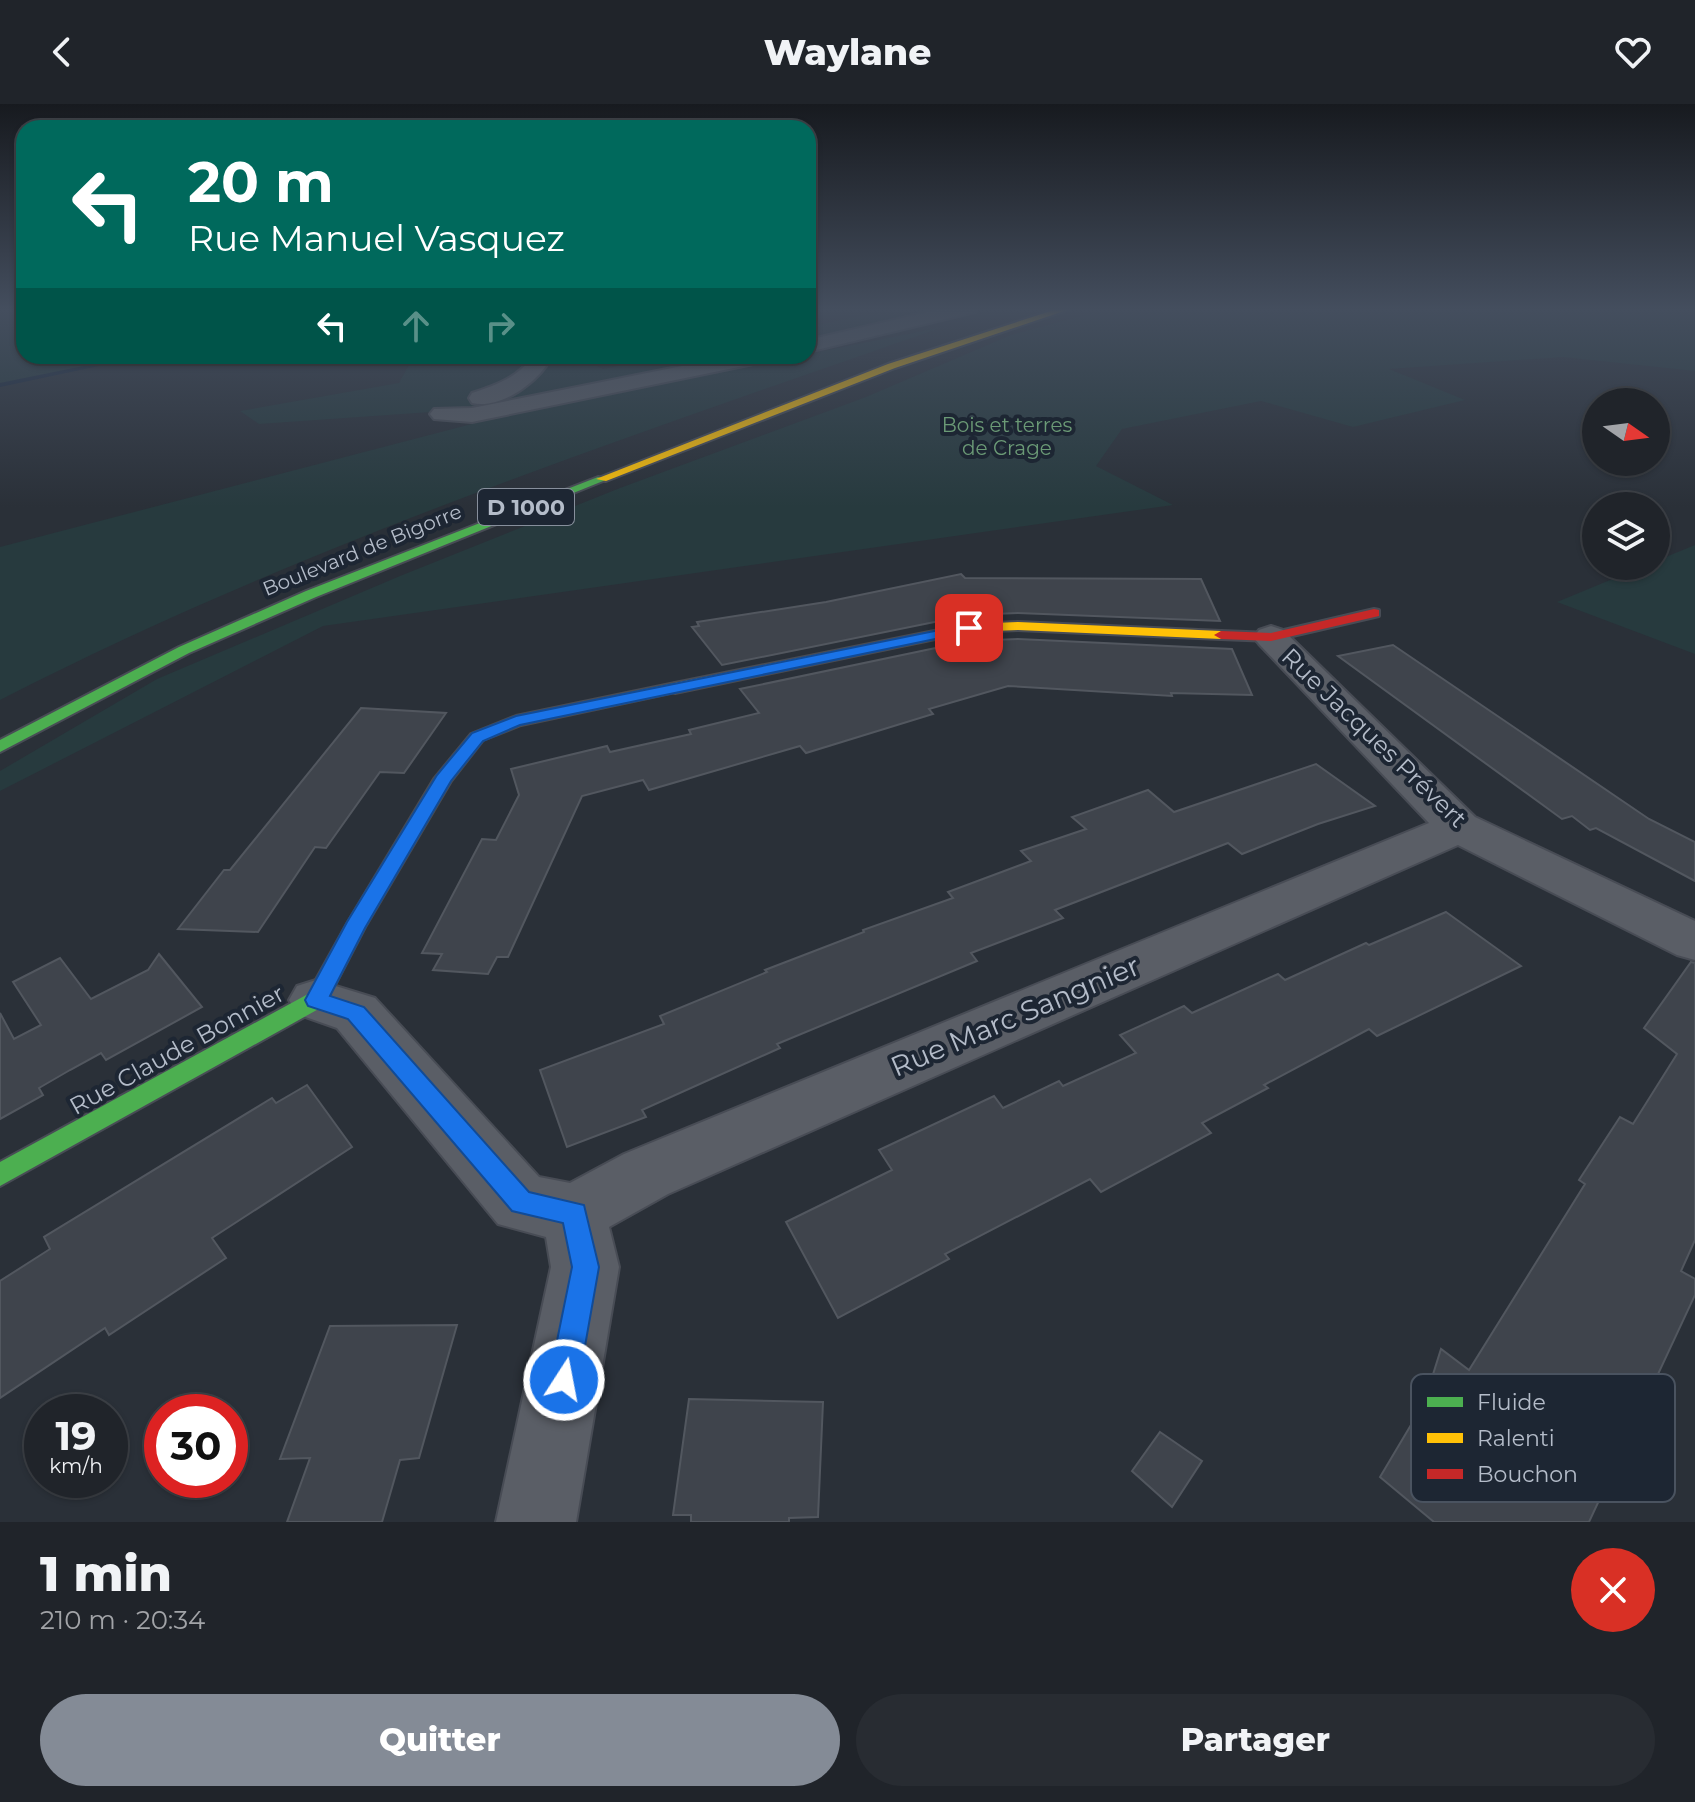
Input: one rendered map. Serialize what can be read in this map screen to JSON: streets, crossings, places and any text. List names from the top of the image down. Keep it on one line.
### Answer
{"streets":{"main road":["D 1000","Boulevard de Bigorre","Rue Claude Bonnier"],"street":["Rue Jacques Prévert","Rue Marc Sangnier"]},"crossings":[["Rue Jacques Prévert","Rue Marc Sangnier"],["Rue Jacques Prévert","Rue Claude Bonnier"]],"parks":["Bois et terres de Crage"],"legend":["Fluide","Ralenti","Bouchon"],"north":"right","page":{"header":"Waylane","turn":["20 m","Rue Manuel Vasquez"],"speed":"19 km/h","limit":"30","heading":["1 min","210 m · 20:34"],"buttons":["Quitter","Partager"]}}
